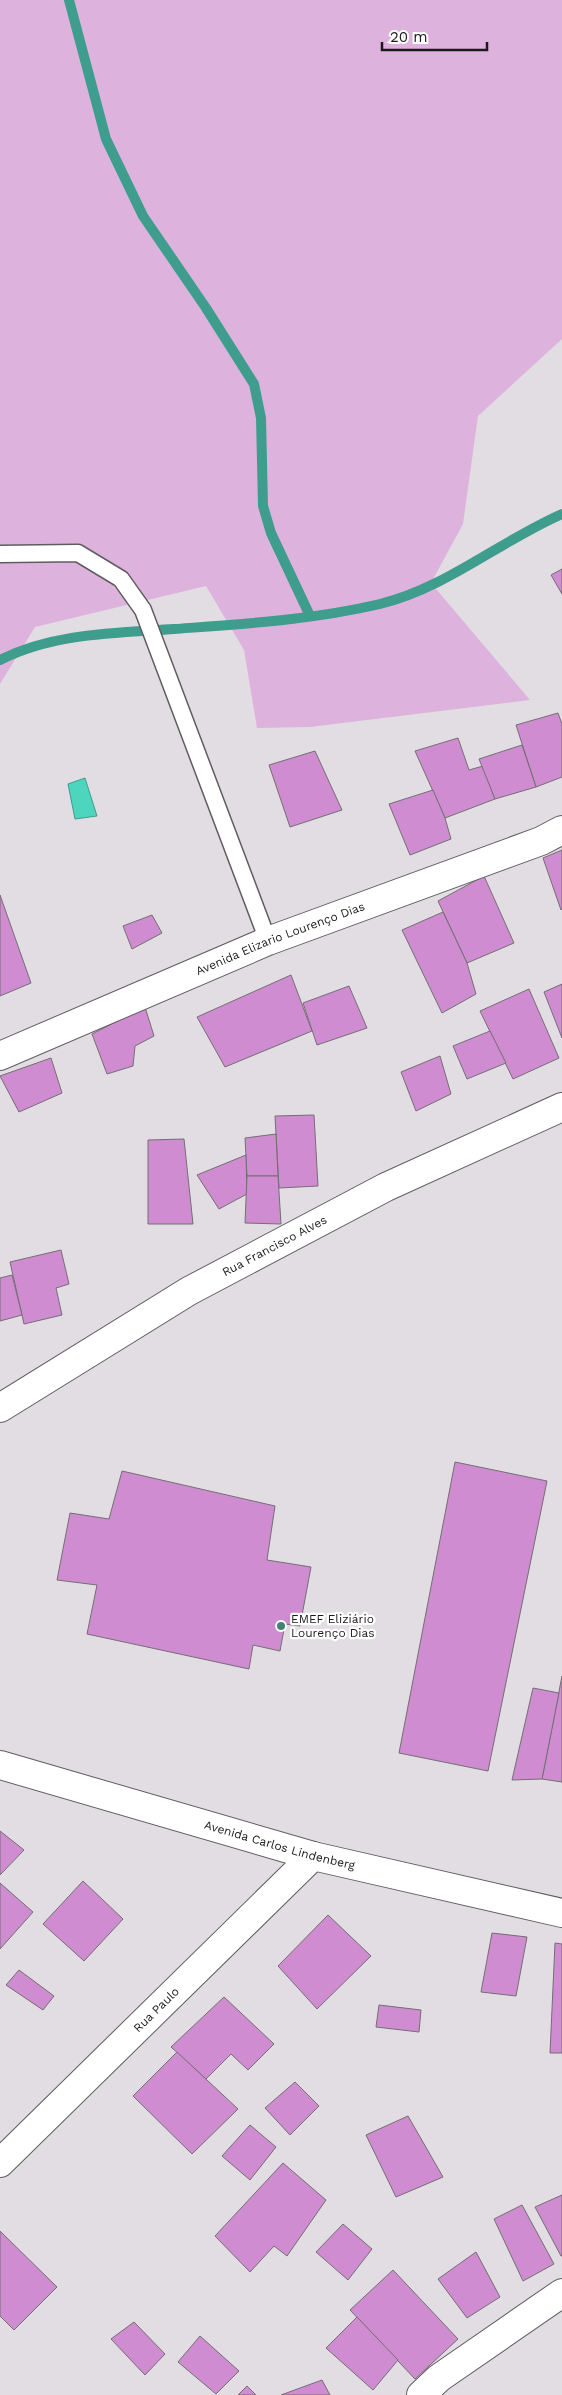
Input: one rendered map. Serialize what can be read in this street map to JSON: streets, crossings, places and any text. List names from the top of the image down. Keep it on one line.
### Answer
{"streets":{"street":["Avenida Elizario Lourenço Dias","Rua Francisco Alves","Avenida Carlos Lindenberg","Rua Paulo"]},"crossings":[["Avenida Carlos Lindenberg","Rua Paulo"]],"places":["EMEF Eliziário Lourenço Dias"],"scale_bar":"20 m"}
